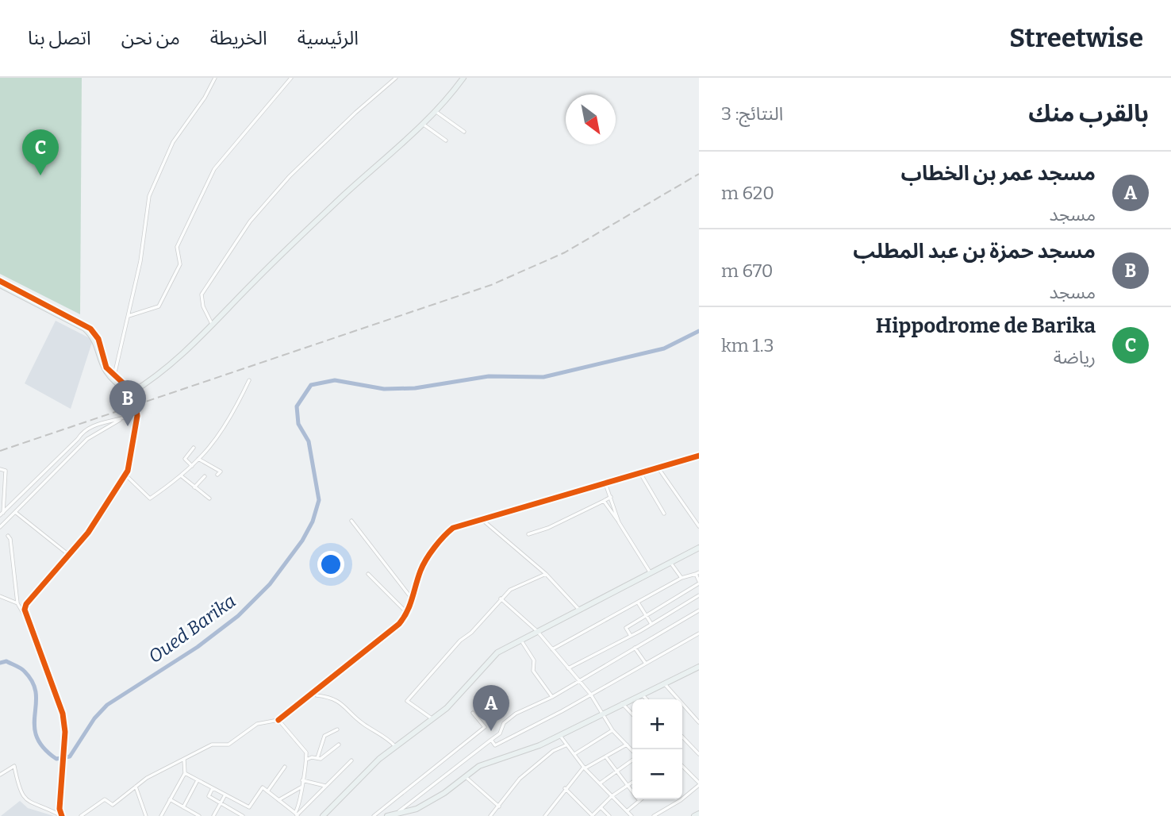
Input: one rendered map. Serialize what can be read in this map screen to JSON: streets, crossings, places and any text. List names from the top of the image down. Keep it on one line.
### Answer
{"water":["Oued Barika"],"north":"bottom right","page":{"header":"Streetwise","nav":["الرئيسية","الخريطة","من نحن","اتصل بنا"],"heading":["بالقرب منك","النتائج: 3"],"pins":["C","B","A"],"list":[{"mark":"A","name":"مسجد عمر بن الخطاب","note":"مسجد","value":"620 m"},{"mark":"B","name":"مسجد حمزة بن عبد المطلب","note":"مسجد","value":"670 m"},{"mark":"C","name":"Hippodrome de Barika","note":"رياضة","value":"1.3 km"}],"map_buttons":["+","−"]}}
